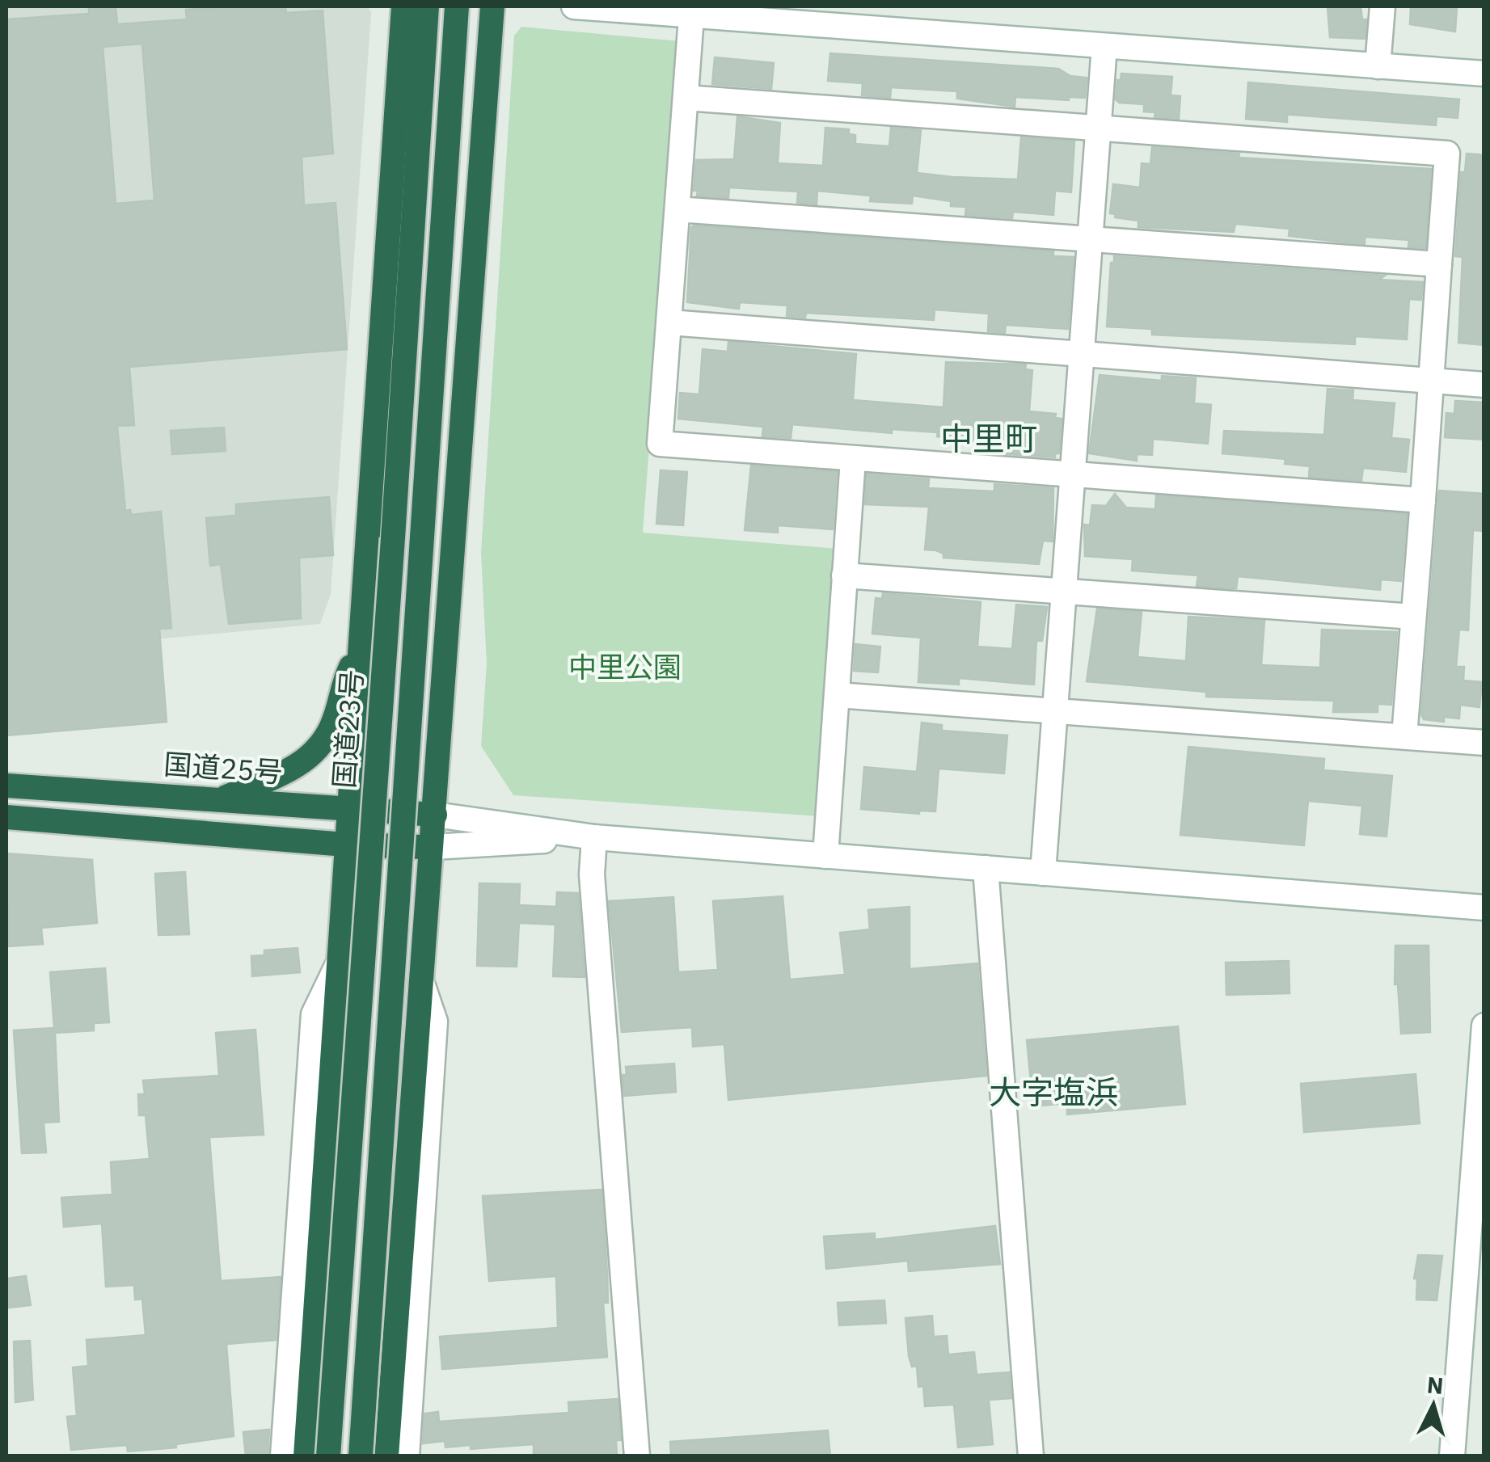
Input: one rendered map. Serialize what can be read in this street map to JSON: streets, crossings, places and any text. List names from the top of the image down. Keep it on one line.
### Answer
{"streets":{"highway":["国道23号","国道25号"]},"districts":["中里町","大字塩浜"],"parks":["中里公園"],"north":"top"}
